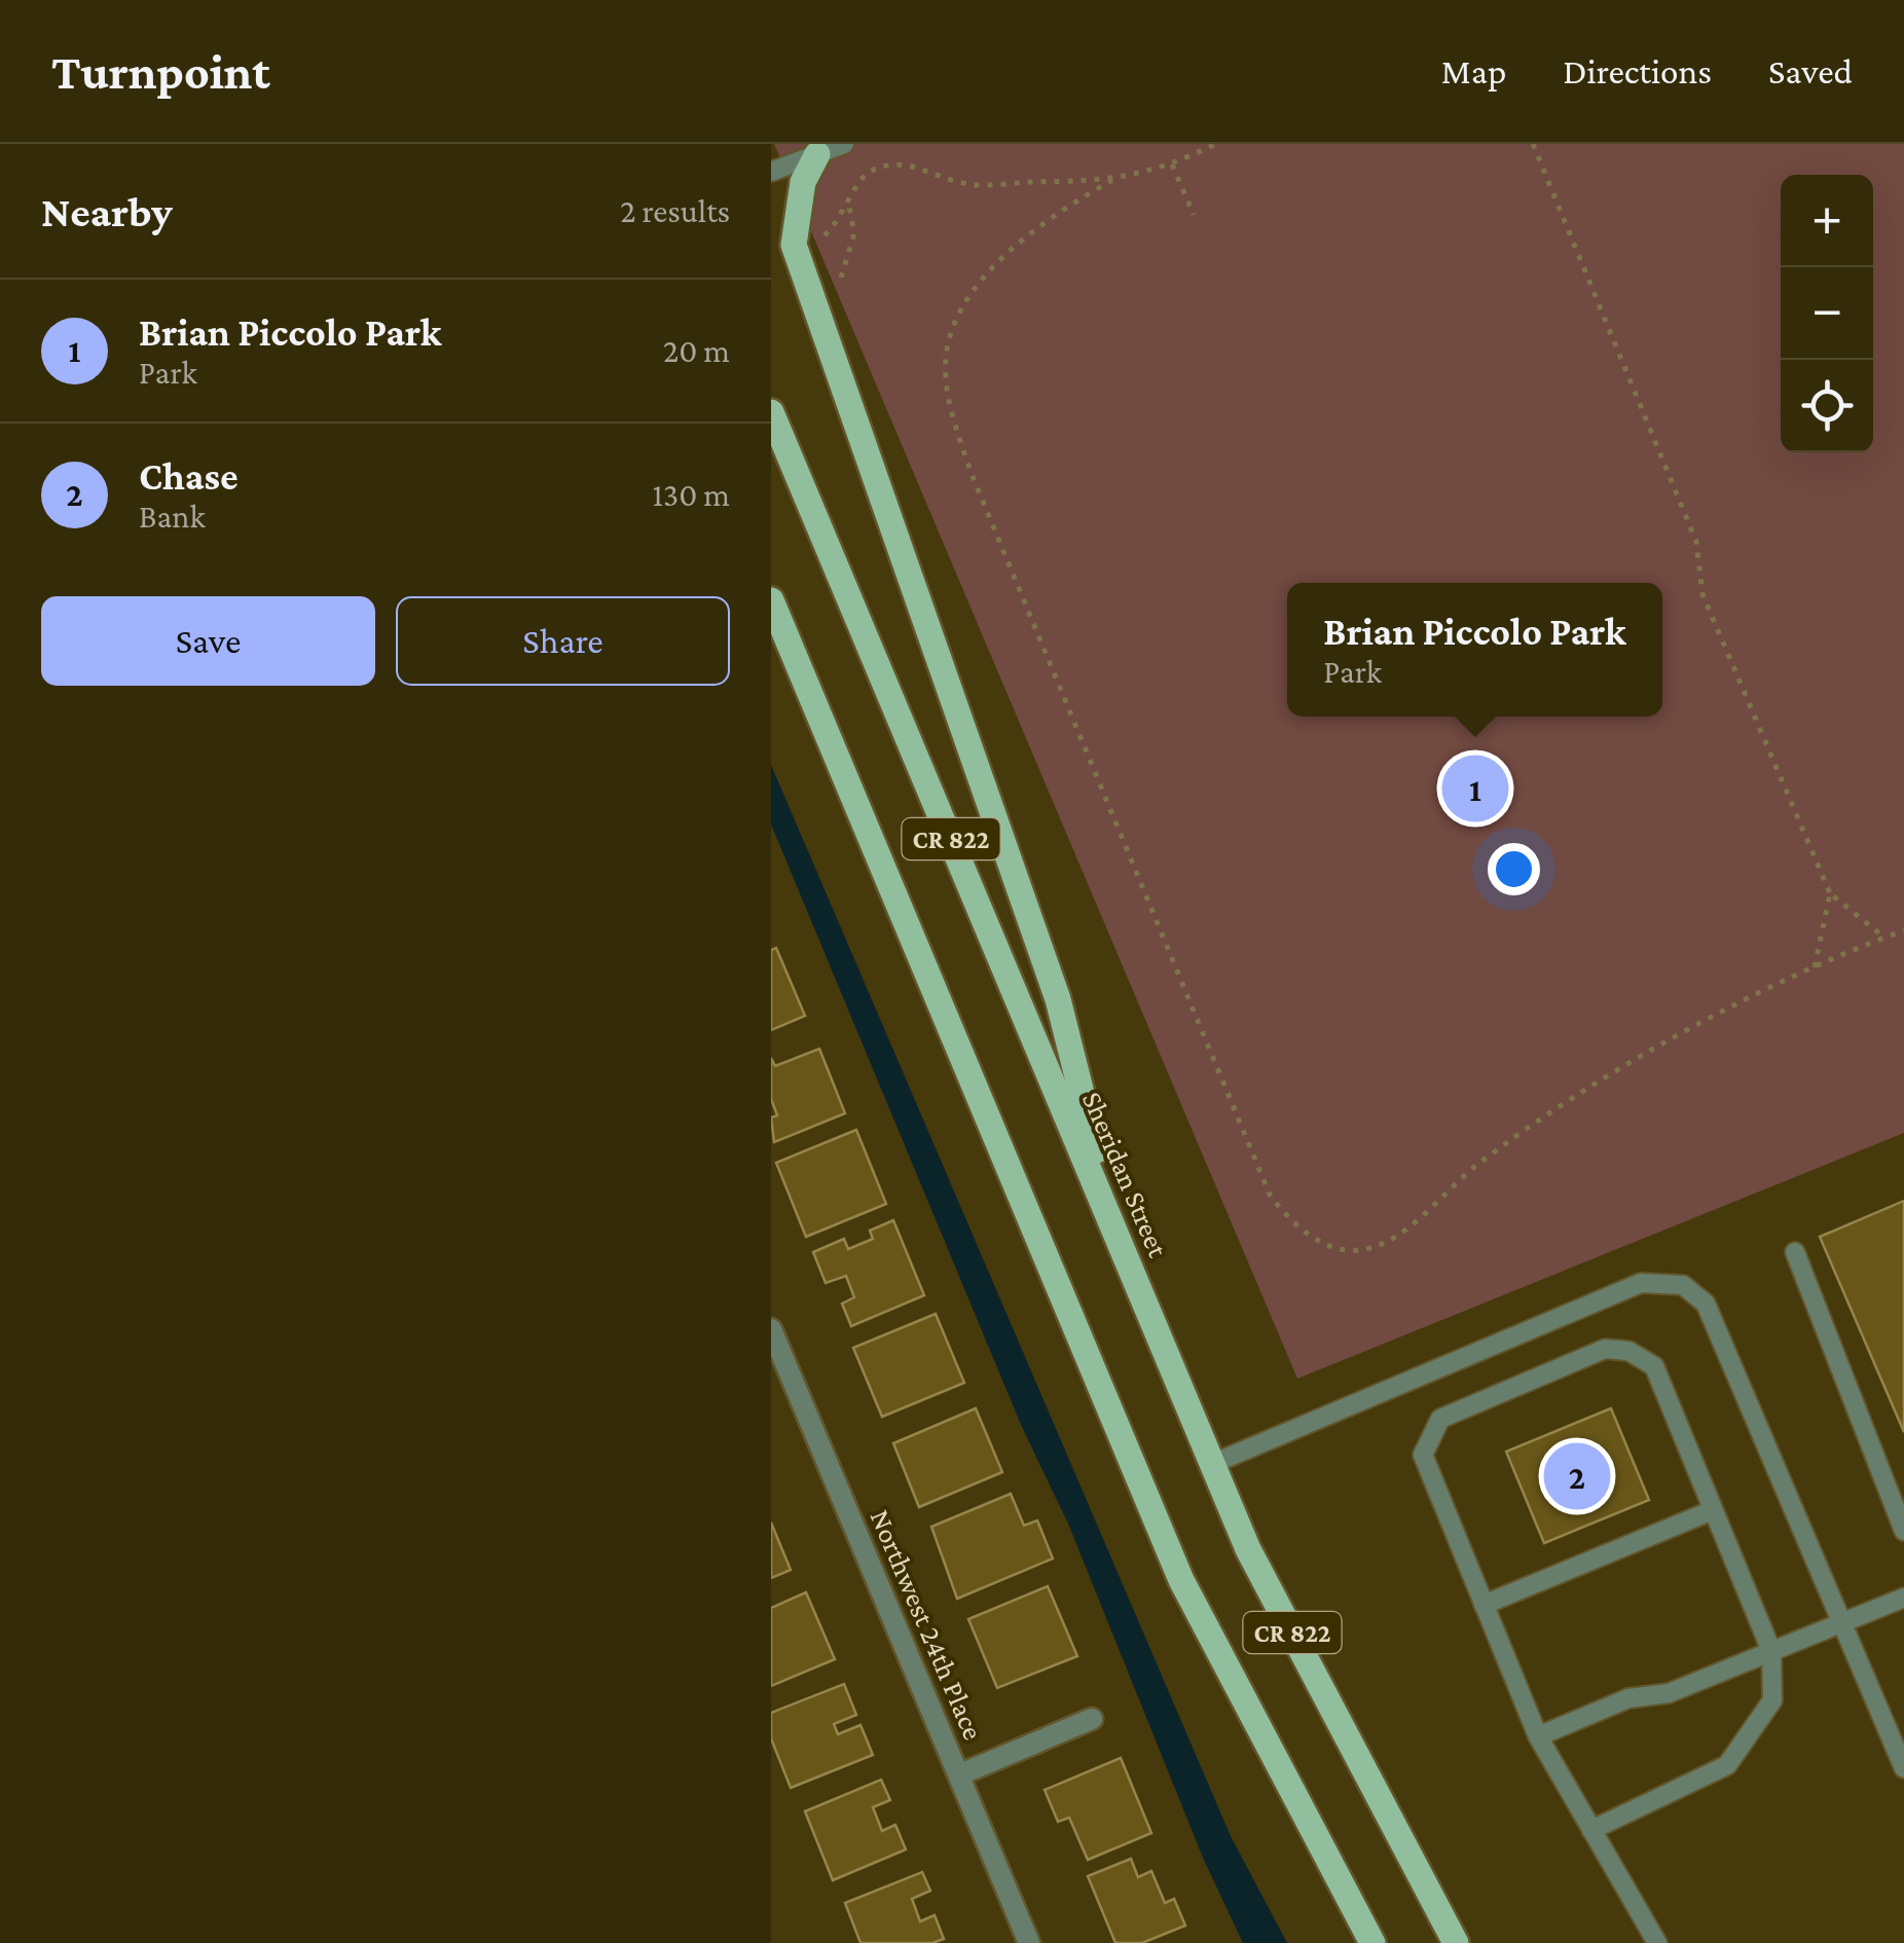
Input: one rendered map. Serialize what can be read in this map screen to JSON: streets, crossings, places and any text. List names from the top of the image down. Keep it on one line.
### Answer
{"streets":{"main road":["CR 822","Sheridan Street"],"street":["Northwest 24th Place"]},"page":{"header":"Turnpoint","nav":["Map","Directions","Saved"],"heading":["Nearby","2 results"],"map_buttons":["+","−"],"list":[{"mark":"1","name":"Brian Piccolo Park","note":"Park","value":"20 m"},{"mark":"2","name":"Chase","note":"Bank","value":"130 m"}],"buttons":["Save","Share"],"popup":["Brian Piccolo Park","Park"],"pins":["1","2"]}}
